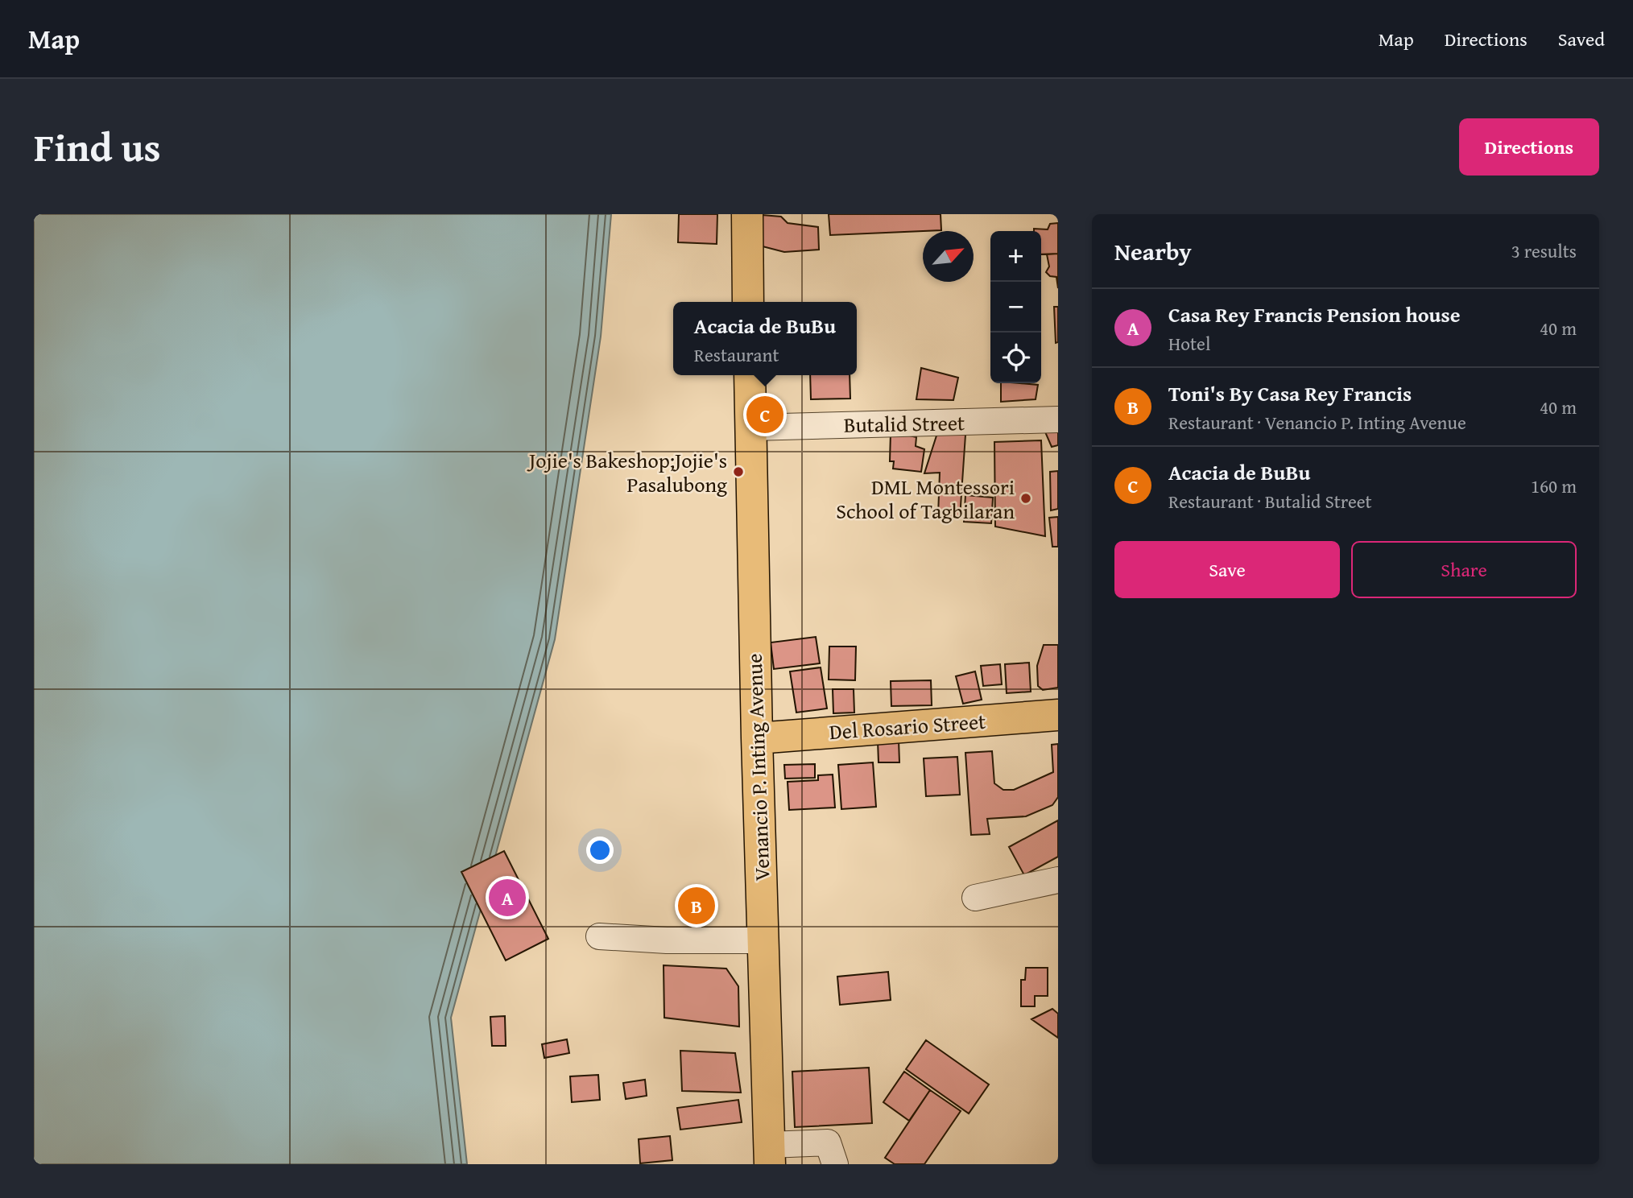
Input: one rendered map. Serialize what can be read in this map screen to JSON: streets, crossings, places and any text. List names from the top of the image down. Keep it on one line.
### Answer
{"streets":{"main road":["Del Rosario Street","Venancio P. Inting Avenue"],"street":["Butalid Street"]},"crossings":[["Butalid Street","Venancio P. Inting Avenue"],["Del Rosario Street","Venancio P. Inting Avenue"]],"places":["Jojie's Bakeshop;Jojie's Pasalubong","DML Montessori School of Tagbilaran"],"north":"top right","page":{"header":"Map","nav":["Map","Directions","Saved"],"title":"Find us","buttons":["Directions",["Save","Share"]],"heading":["Nearby","3 results"],"map_buttons":["+","−"],"list":[{"mark":"A","name":"Casa Rey Francis Pension house","note":"Hotel","value":"40 m"},{"mark":"B","name":"Toni's By Casa Rey Francis","note":"Restaurant · Venancio P. Inting Avenue","value":"40 m"},{"mark":"C","name":"Acacia de BuBu","note":"Restaurant · Butalid Street","value":"160 m"}],"popup":["Acacia de BuBu","Restaurant"],"pins":["C","A","B"]}}
